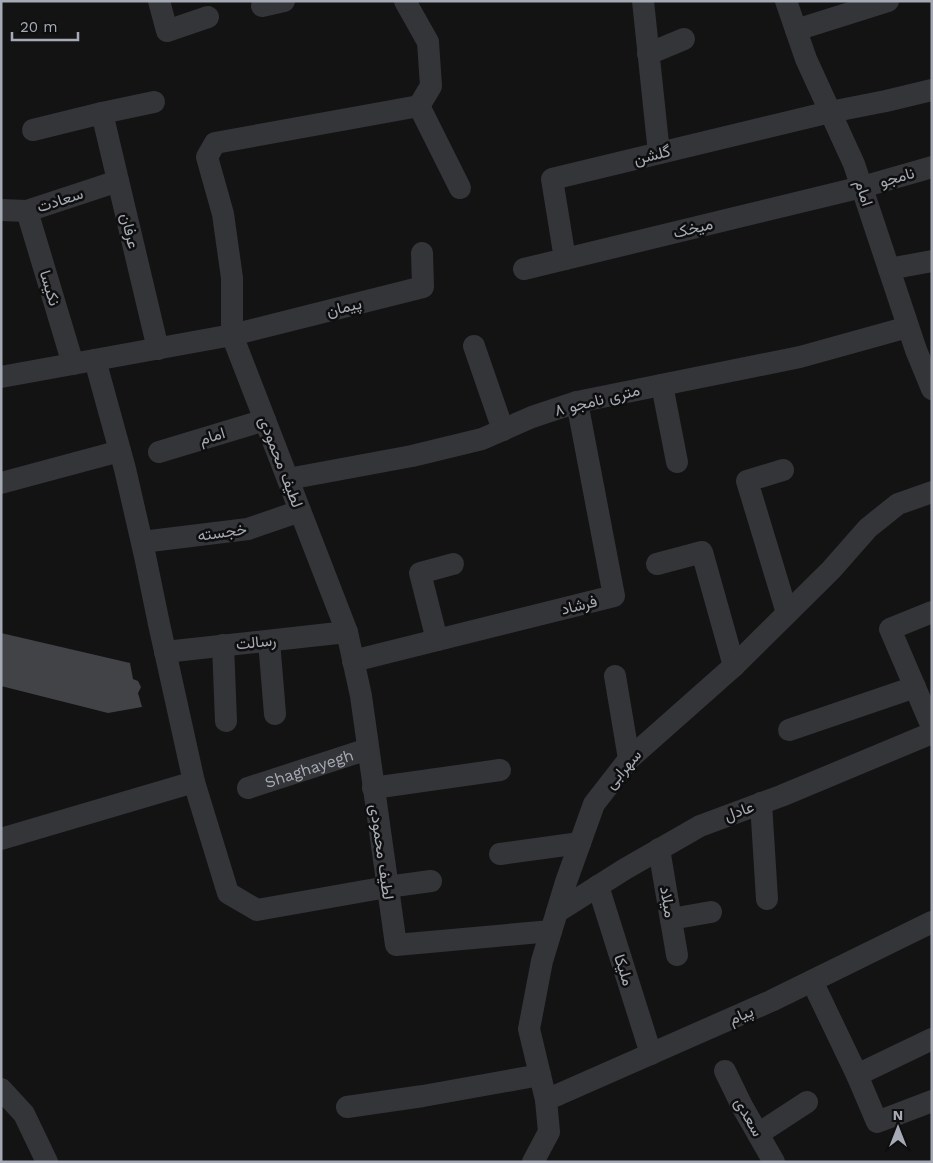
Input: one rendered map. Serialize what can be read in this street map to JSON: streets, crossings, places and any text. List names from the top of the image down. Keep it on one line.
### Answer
{"streets":{"street":["گلشن","نامجو","امام","سعادت","میخک","عرفان","نکیسا","پیمان","۸ متری نامجو","لطیف محمودی","خجسته","فرشاد","رسالت","Shaghayegh","سهرابی","عادل","میلاد","ملیکا","پیام","سعدی"]},"crossings":[["گلشن","امام"],["گلشن","میخک"],["نامجو","امام"],["نامجو","میخک"],["امام","میخک"],["امام","۸ متری نامجو"],["امام","لطیف محمودی"],["سعادت","عرفان"],["سعادت","نکیسا"],["نکیسا","لطیف محمودی"],["نکیسا","خجسته"],["نکیسا","رسالت"],["پیمان","لطیف محمودی"],["۸ متری نامجو","لطیف محمودی"],["۸ متری نامجو","فرشاد"],["لطیف محمودی","خجسته"],["لطیف محمودی","فرشاد"],["لطیف محمودی","رسالت"],["لطیف محمودی","Shaghayegh"],["لطیف محمودی","سهرابی"],["لطیف محمودی","عادل"],["سهرابی","عادل"],["سهرابی","پیام"],["عادل","میلاد"],["عادل","ملیکا"],["ملیکا","پیام"]],"scale_bar":"20 m","north":"top"}
